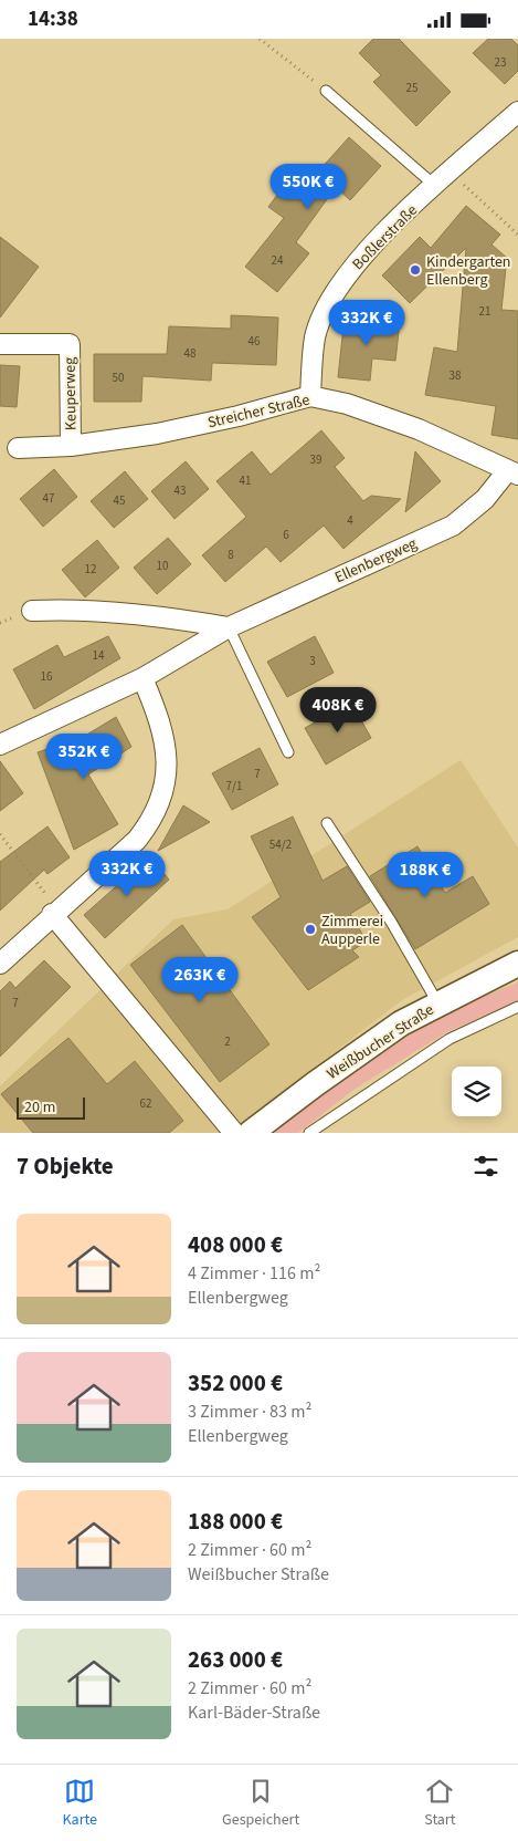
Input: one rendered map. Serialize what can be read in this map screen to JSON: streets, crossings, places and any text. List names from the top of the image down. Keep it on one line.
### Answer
{"streets":{"street":["Boßlerstraße","Keuperweg","Streicher Straße","Ellenbergweg","Weißbucher Straße"]},"crossings":[["Boßlerstraße","Streicher Straße"],["Keuperweg","Streicher Straße"],["Streicher Straße","Ellenbergweg"]],"places":["Kindergarten Ellenberg","Zimmerei Aupperle"],"house_numbers":["23","25","24","21","46","48","38","50","39","41","43","47","45","4","6","8","10","12","14","3","16","7","7/1","54/2","7","2","62"],"scale_bar":"20 m","page":{"status":"14:38","price":["550K €","332K €","408K €","352K €","332K €","188K €","263K €"],"scale":"20 m","heading":"7 Objekte","list":[{"name":"408 000 €","note":"4 Zimmer · 116 m² · Ellenbergweg"},{"name":"352 000 €","note":"3 Zimmer · 83 m² · Ellenbergweg"},{"name":"188 000 €","note":"2 Zimmer · 60 m² · Weißbucher Straße"},{"name":"263 000 €","note":"2 Zimmer · 60 m² · Karl-Bäder-Straße"}],"tabs":["Karte","Gespeichert","Start"]}}
